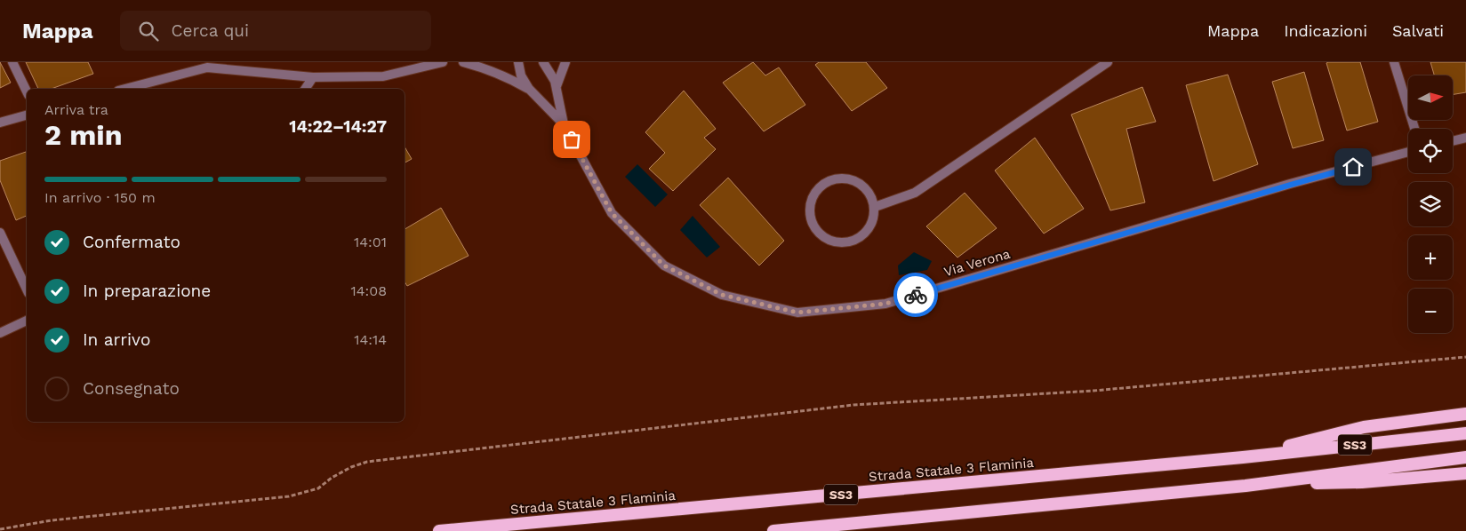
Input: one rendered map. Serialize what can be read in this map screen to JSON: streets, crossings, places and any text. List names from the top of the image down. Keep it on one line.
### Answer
{"streets":{"highway":["SS3","Strada Statale 3 Flaminia"],"street":["Via Verona"]},"north":"right","page":{"header":"Mappa","search":"Cerca qui","nav":["Mappa","Indicazioni","Salvati"],"map_buttons":["+","−"],"heading":["2 min","Arriva tra","14:22–14:27"],"bar":"In arrivo · 150 m","list":[["Confermato","14:01"],["In preparazione","14:08"],["In arrivo","14:14"],"Consegnato"]}}
